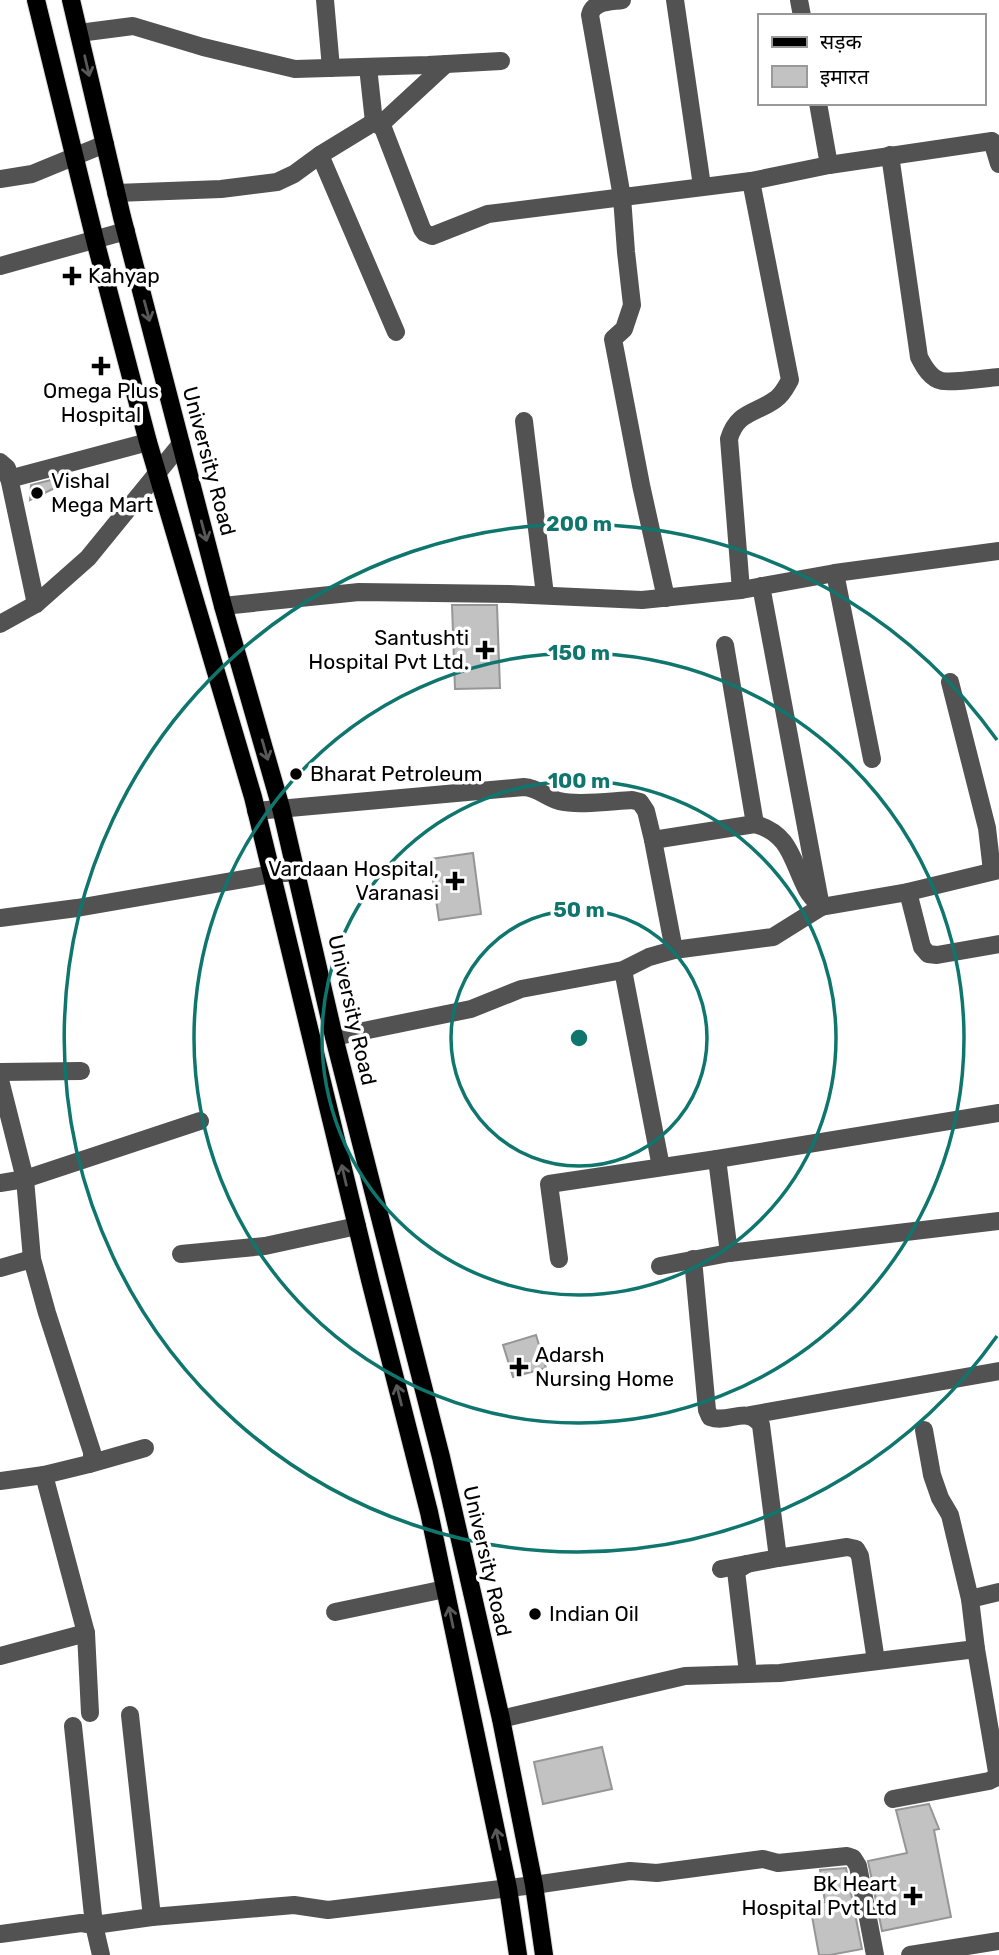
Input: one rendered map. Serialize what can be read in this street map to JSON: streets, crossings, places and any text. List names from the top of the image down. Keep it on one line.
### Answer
{"streets":{"main road":["University Road"]},"places":{"health":["Kahyap","Omega Plus Hospital","Santushti Hospital Pvt Ltd.","Vardaan Hospital, Varanasi","Adarsh Nursing Home","Bk Heart Hospital Pvt Ltd"],"other":["Vishal Mega Mart","Bharat Petroleum","Indian Oil"]},"legend":["सड़क","इमारत"],"rings":["200 m","150 m","100 m","50 m"]}
